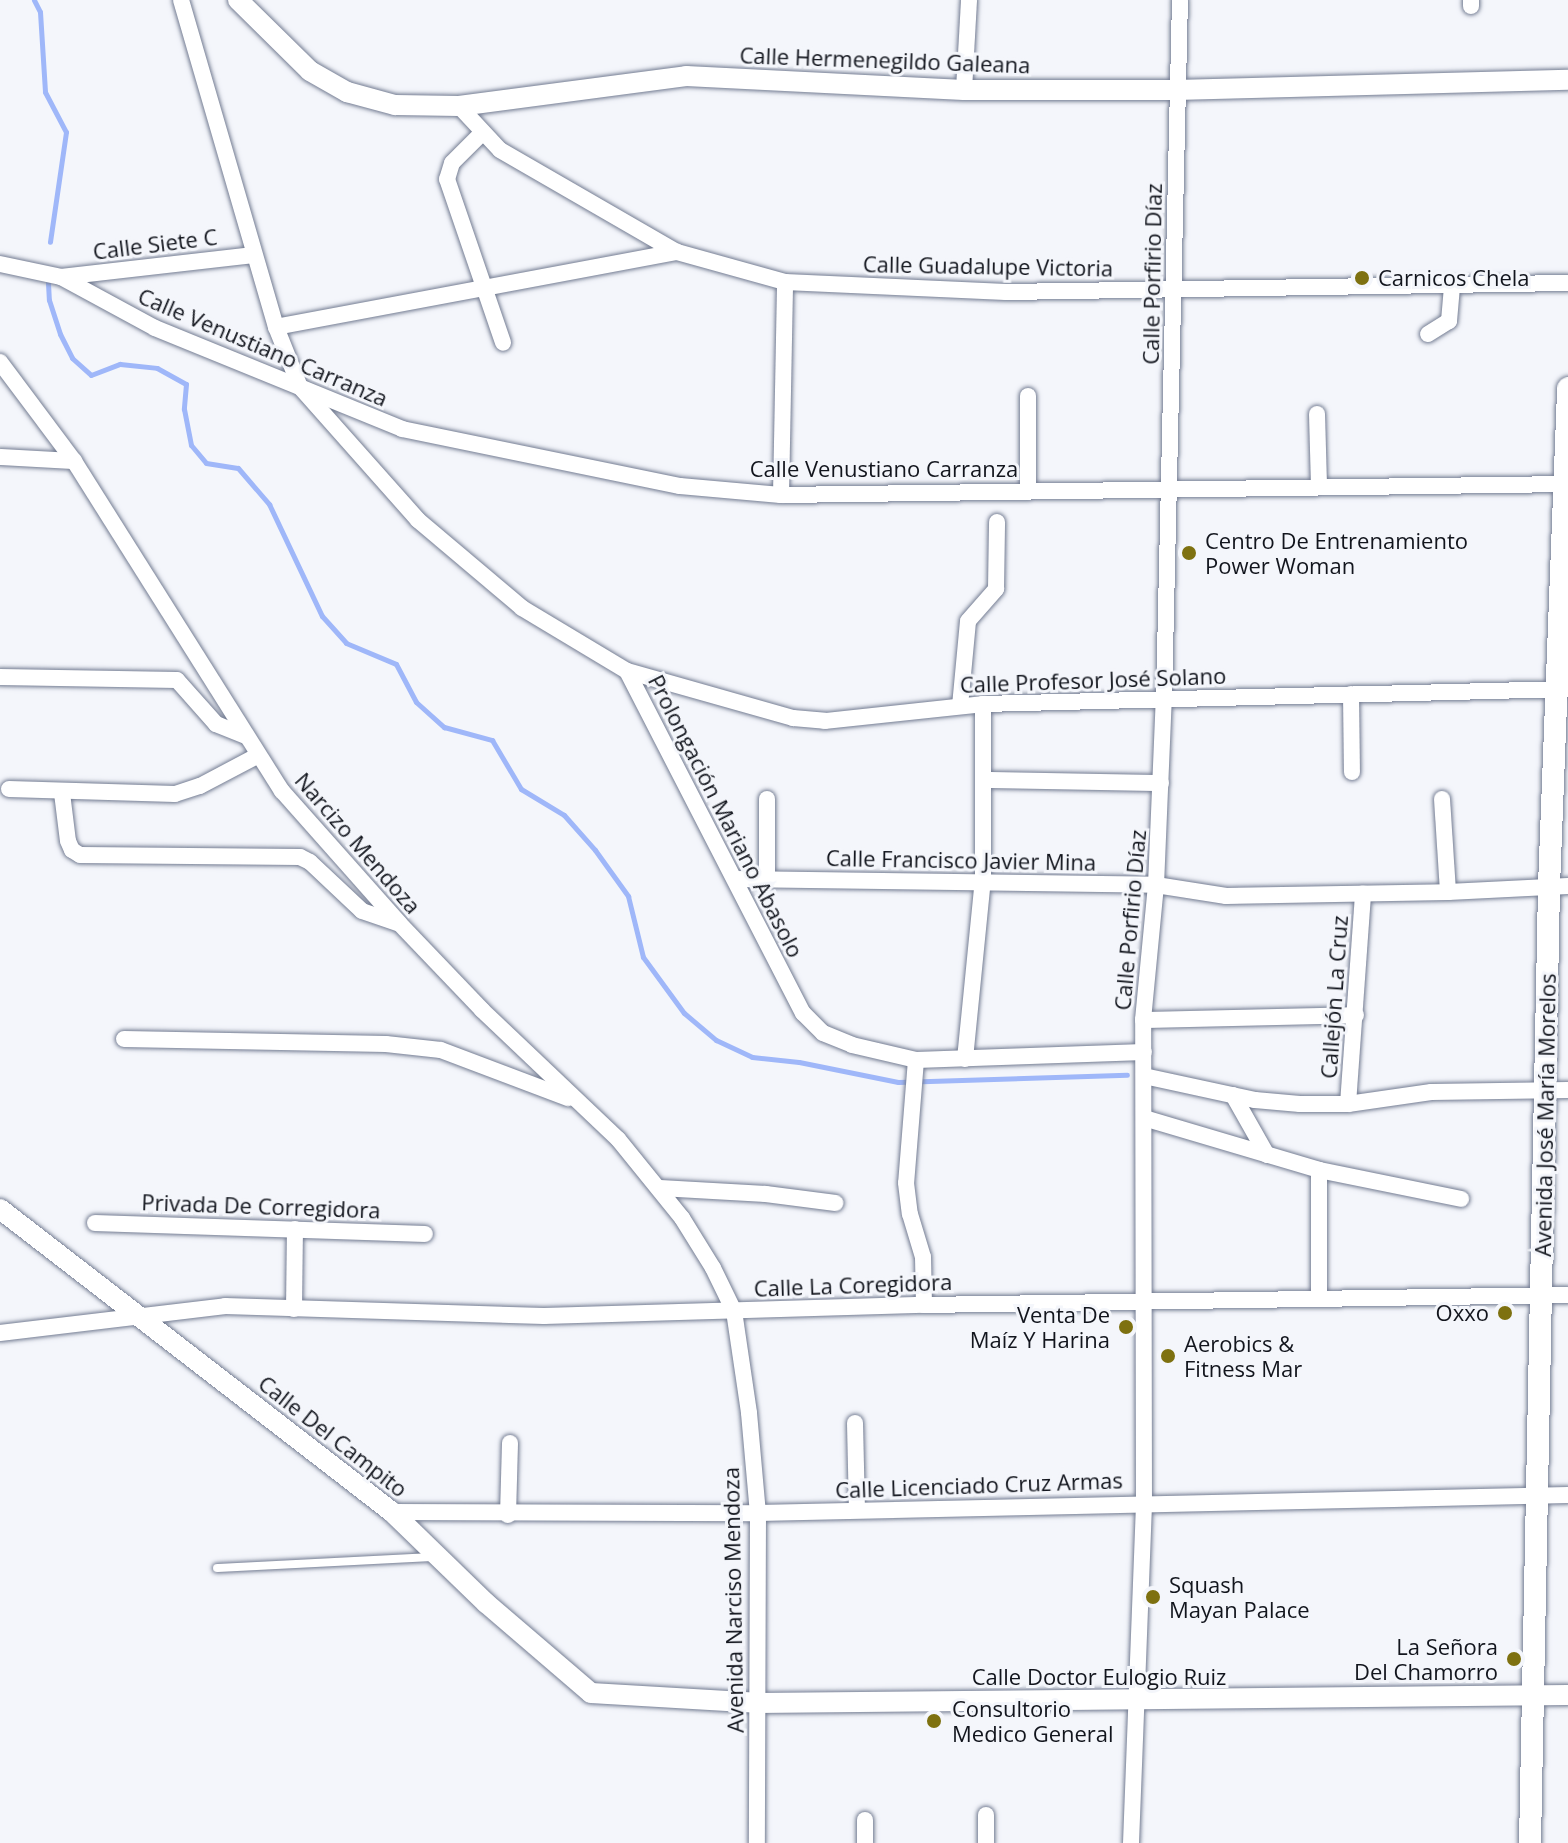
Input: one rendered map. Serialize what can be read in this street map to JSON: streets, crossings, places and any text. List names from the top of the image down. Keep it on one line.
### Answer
{"streets":{"main road":["Avenida José María Morelos"],"street":["Calle Hermenegildo Galeana","Calle Siete C","Calle Guadalupe Victoria","Calle Porfirio Díaz","Calle Venustiano Carranza","Calle Profesor José Solano","Prolongación Mariano Abasolo","Narcizo Mendoza","Calle Francisco Javier Mina","Callejón La Cruz","Privada De Corregidora","Calle La Coregidora","Calle Del Campito","Calle Licenciado Cruz Armas","Avenida Narciso Mendoza","Calle Doctor Eulogio Ruiz"]},"crossings":[["Calle Hermenegildo Galeana","Calle Guadalupe Victoria"],["Calle Hermenegildo Galeana","Calle Porfirio Díaz"],["Calle Siete C","Calle Venustiano Carranza"],["Calle Guadalupe Victoria","Calle Porfirio Díaz"],["Calle Porfirio Díaz","Calle Venustiano Carranza"],["Calle Porfirio Díaz","Calle Profesor José Solano"],["Calle Porfirio Díaz","Prolongación Mariano Abasolo"],["Calle Porfirio Díaz","Calle Francisco Javier Mina"],["Calle Porfirio Díaz","Calle La Coregidora"],["Calle Porfirio Díaz","Calle Licenciado Cruz Armas"],["Calle Porfirio Díaz","Calle Doctor Eulogio Ruiz"],["Calle Venustiano Carranza","Prolongación Mariano Abasolo"],["Calle Venustiano Carranza","Avenida José María Morelos"],["Calle Profesor José Solano","Prolongación Mariano Abasolo"],["Calle Profesor José Solano","Avenida José María Morelos"],["Prolongación Mariano Abasolo","Calle Francisco Javier Mina"],["Narcizo Mendoza","Calle La Coregidora"],["Narcizo Mendoza","Avenida Narciso Mendoza"],["Calle Francisco Javier Mina","Callejón La Cruz"],["Calle Francisco Javier Mina","Avenida José María Morelos"],["Avenida José María Morelos","Calle La Coregidora"],["Avenida José María Morelos","Calle Licenciado Cruz Armas"],["Avenida José María Morelos","Calle Doctor Eulogio Ruiz"],["Calle La Coregidora","Calle Del Campito"],["Calle La Coregidora","Avenida Narciso Mendoza"],["Calle Del Campito","Calle Licenciado Cruz Armas"],["Calle Del Campito","Calle Doctor Eulogio Ruiz"],["Calle Licenciado Cruz Armas","Avenida Narciso Mendoza"],["Avenida Narciso Mendoza","Calle Doctor Eulogio Ruiz"]],"places":["Carnicos Chela","Centro De Entrenamiento Power Woman","Oxxo","Venta De Maíz Y Harina","Aerobics & Fitness Mar","Squash Mayan Palace","La Señora Del Chamorro","Consultorio Medico General"]}
